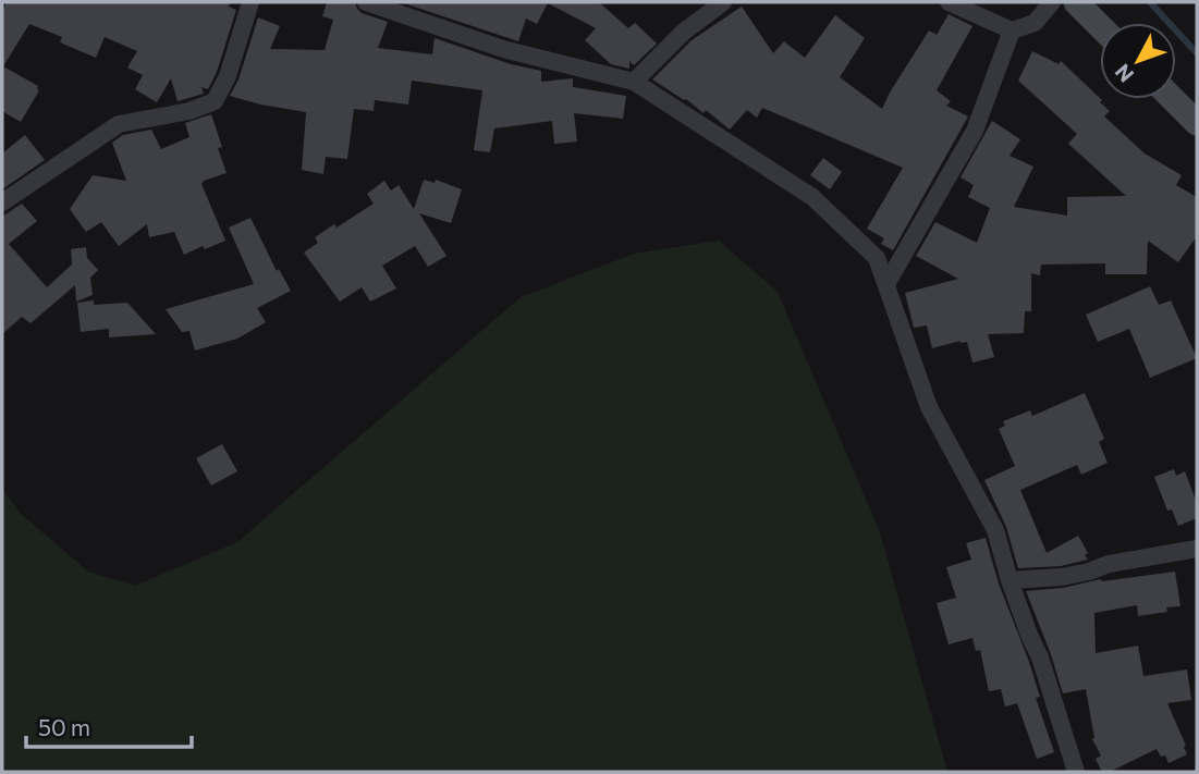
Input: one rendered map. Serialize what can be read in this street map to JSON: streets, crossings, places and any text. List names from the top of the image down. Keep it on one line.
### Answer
{"scale_bar":"50 m","north":"bottom left"}
